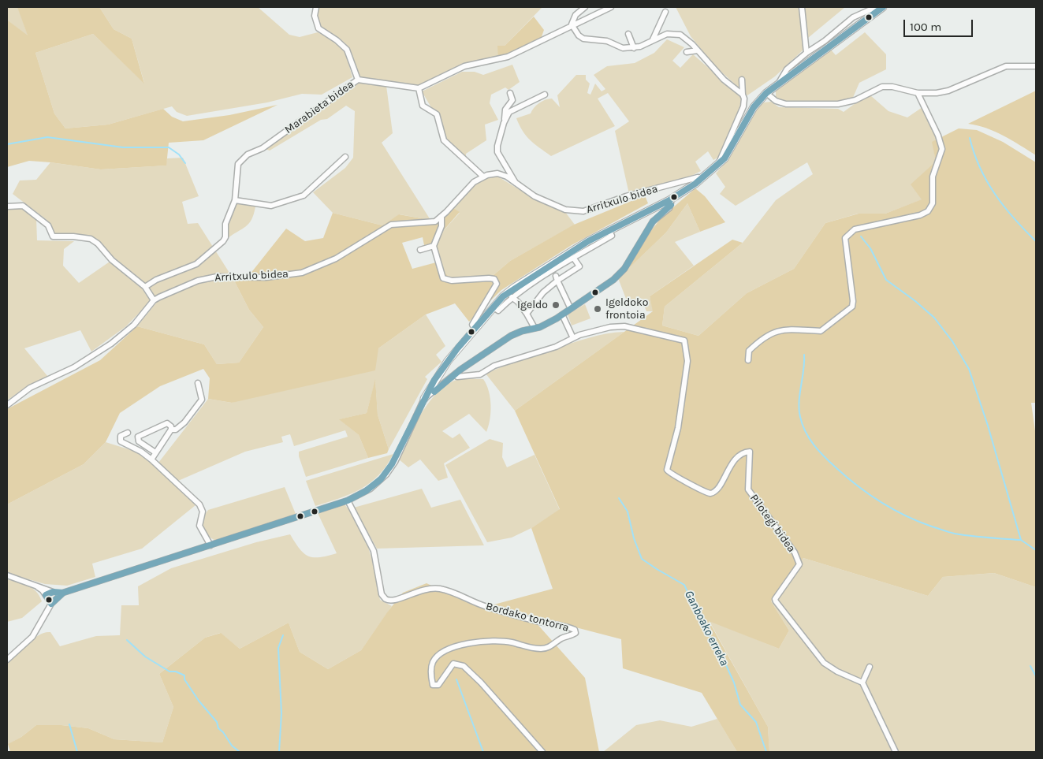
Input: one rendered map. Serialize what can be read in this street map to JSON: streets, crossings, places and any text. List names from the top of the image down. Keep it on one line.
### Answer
{"streets":{"street":["Marabieta bidea","Arritxulo bidea","Pilotegi bidea","Bordako tontorra"]},"water":["Ganboako erreka"],"places":["Igeldo","Igeldoko frontoia"],"scale_bar":"100 m"}
